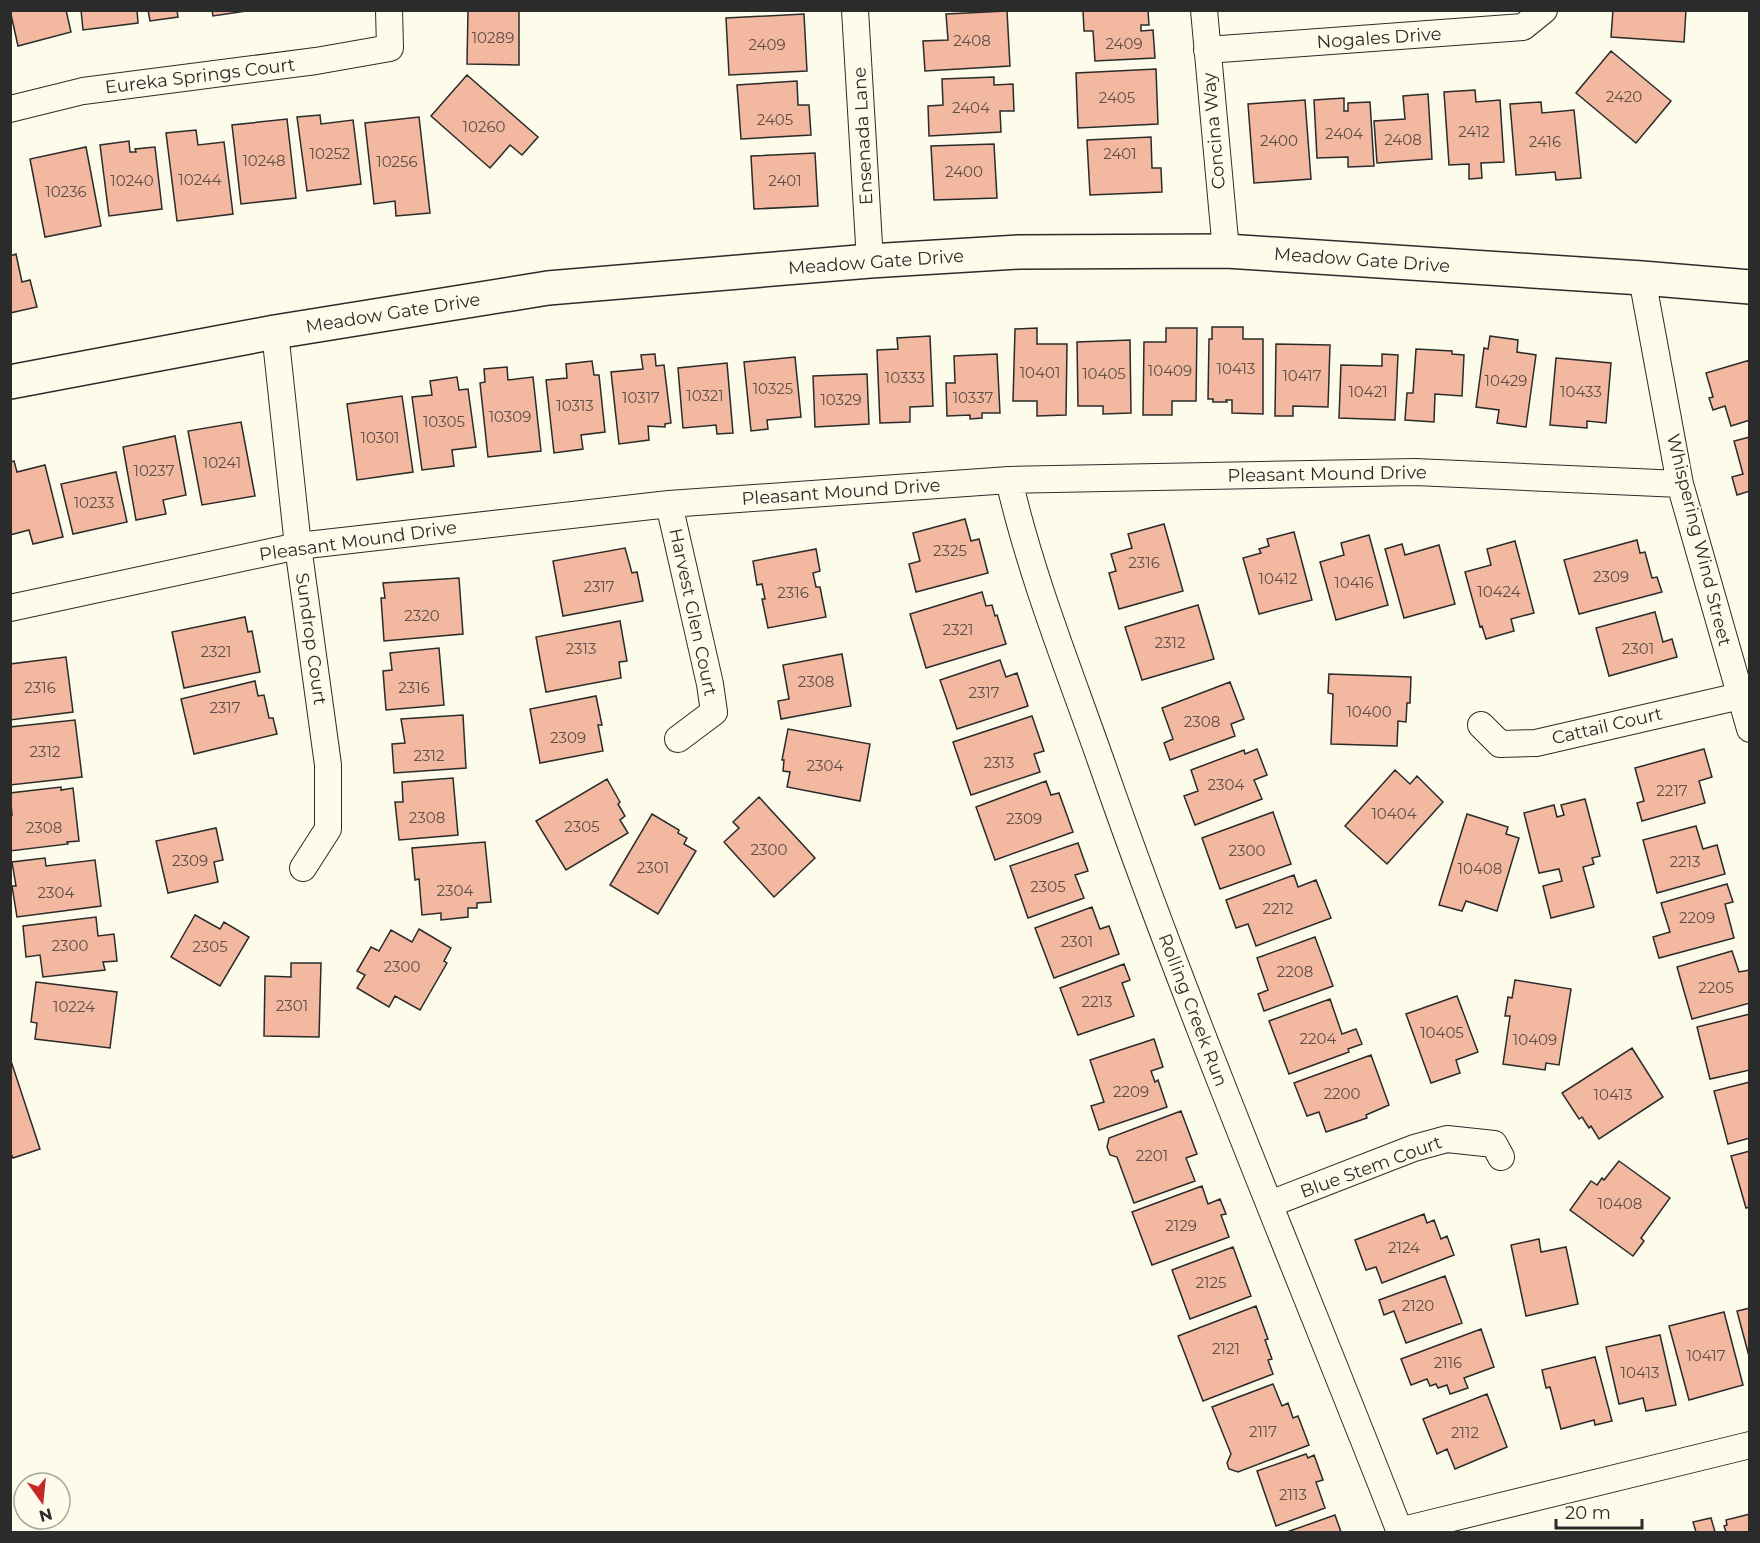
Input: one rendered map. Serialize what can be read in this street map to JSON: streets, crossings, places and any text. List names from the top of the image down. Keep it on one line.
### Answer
{"streets":{"street":["Nogales Drive","Eureka Springs Court","Concina Way","Ensenada Lane","Meadow Gate Drive","Pleasant Mound Drive","Whispering Wind Street","Harvest Glen Court","Sundrop Court","Cattail Court","Rolling Creek Run","Blue Stem Court"]},"crossings":[["Nogales Drive","Concina Way"],["Concina Way","Meadow Gate Drive"],["Ensenada Lane","Meadow Gate Drive"],["Meadow Gate Drive","Whispering Wind Street"],["Meadow Gate Drive","Sundrop Court"],["Pleasant Mound Drive","Whispering Wind Street"],["Pleasant Mound Drive","Harvest Glen Court"],["Pleasant Mound Drive","Sundrop Court"],["Pleasant Mound Drive","Rolling Creek Run"],["Whispering Wind Street","Cattail Court"],["Rolling Creek Run","Blue Stem Court"]],"house_numbers":["10289","2408","2409","2409","2420","2405","2404","2405","10260","2412","2404","2408","2400","2416","10252","2401","10248","10256","2400","10244","10240","2401","10236","10413","10409","10401","10405","10417","10333","10429","10325","10421","10433","10321","10317","10337","10329","10313","10309","10305","10301","10241","10237","10233","2325","2316","2309","10412","10416","2317","10424","2316","2320","2321","2312","2313","2301","2321","2308","2316","2316","2317","2317","10400","2308","2309","2312","2312","2313","2304","2304","2217","10404","2308","2309","2305","2308","2300","2300","2309","2213","2301","10408","2305","2304","2304","2212","2209","2301","2300","2305","2300","2208","2205","2213","2301","10224","10405","2204","10409","2209","2200","10413","2201","10408","2129","2124","2125","2120","2121","10417","2116","10413","2117","2112","2113"],"scale_bar":"20 m","north":"bottom"}
